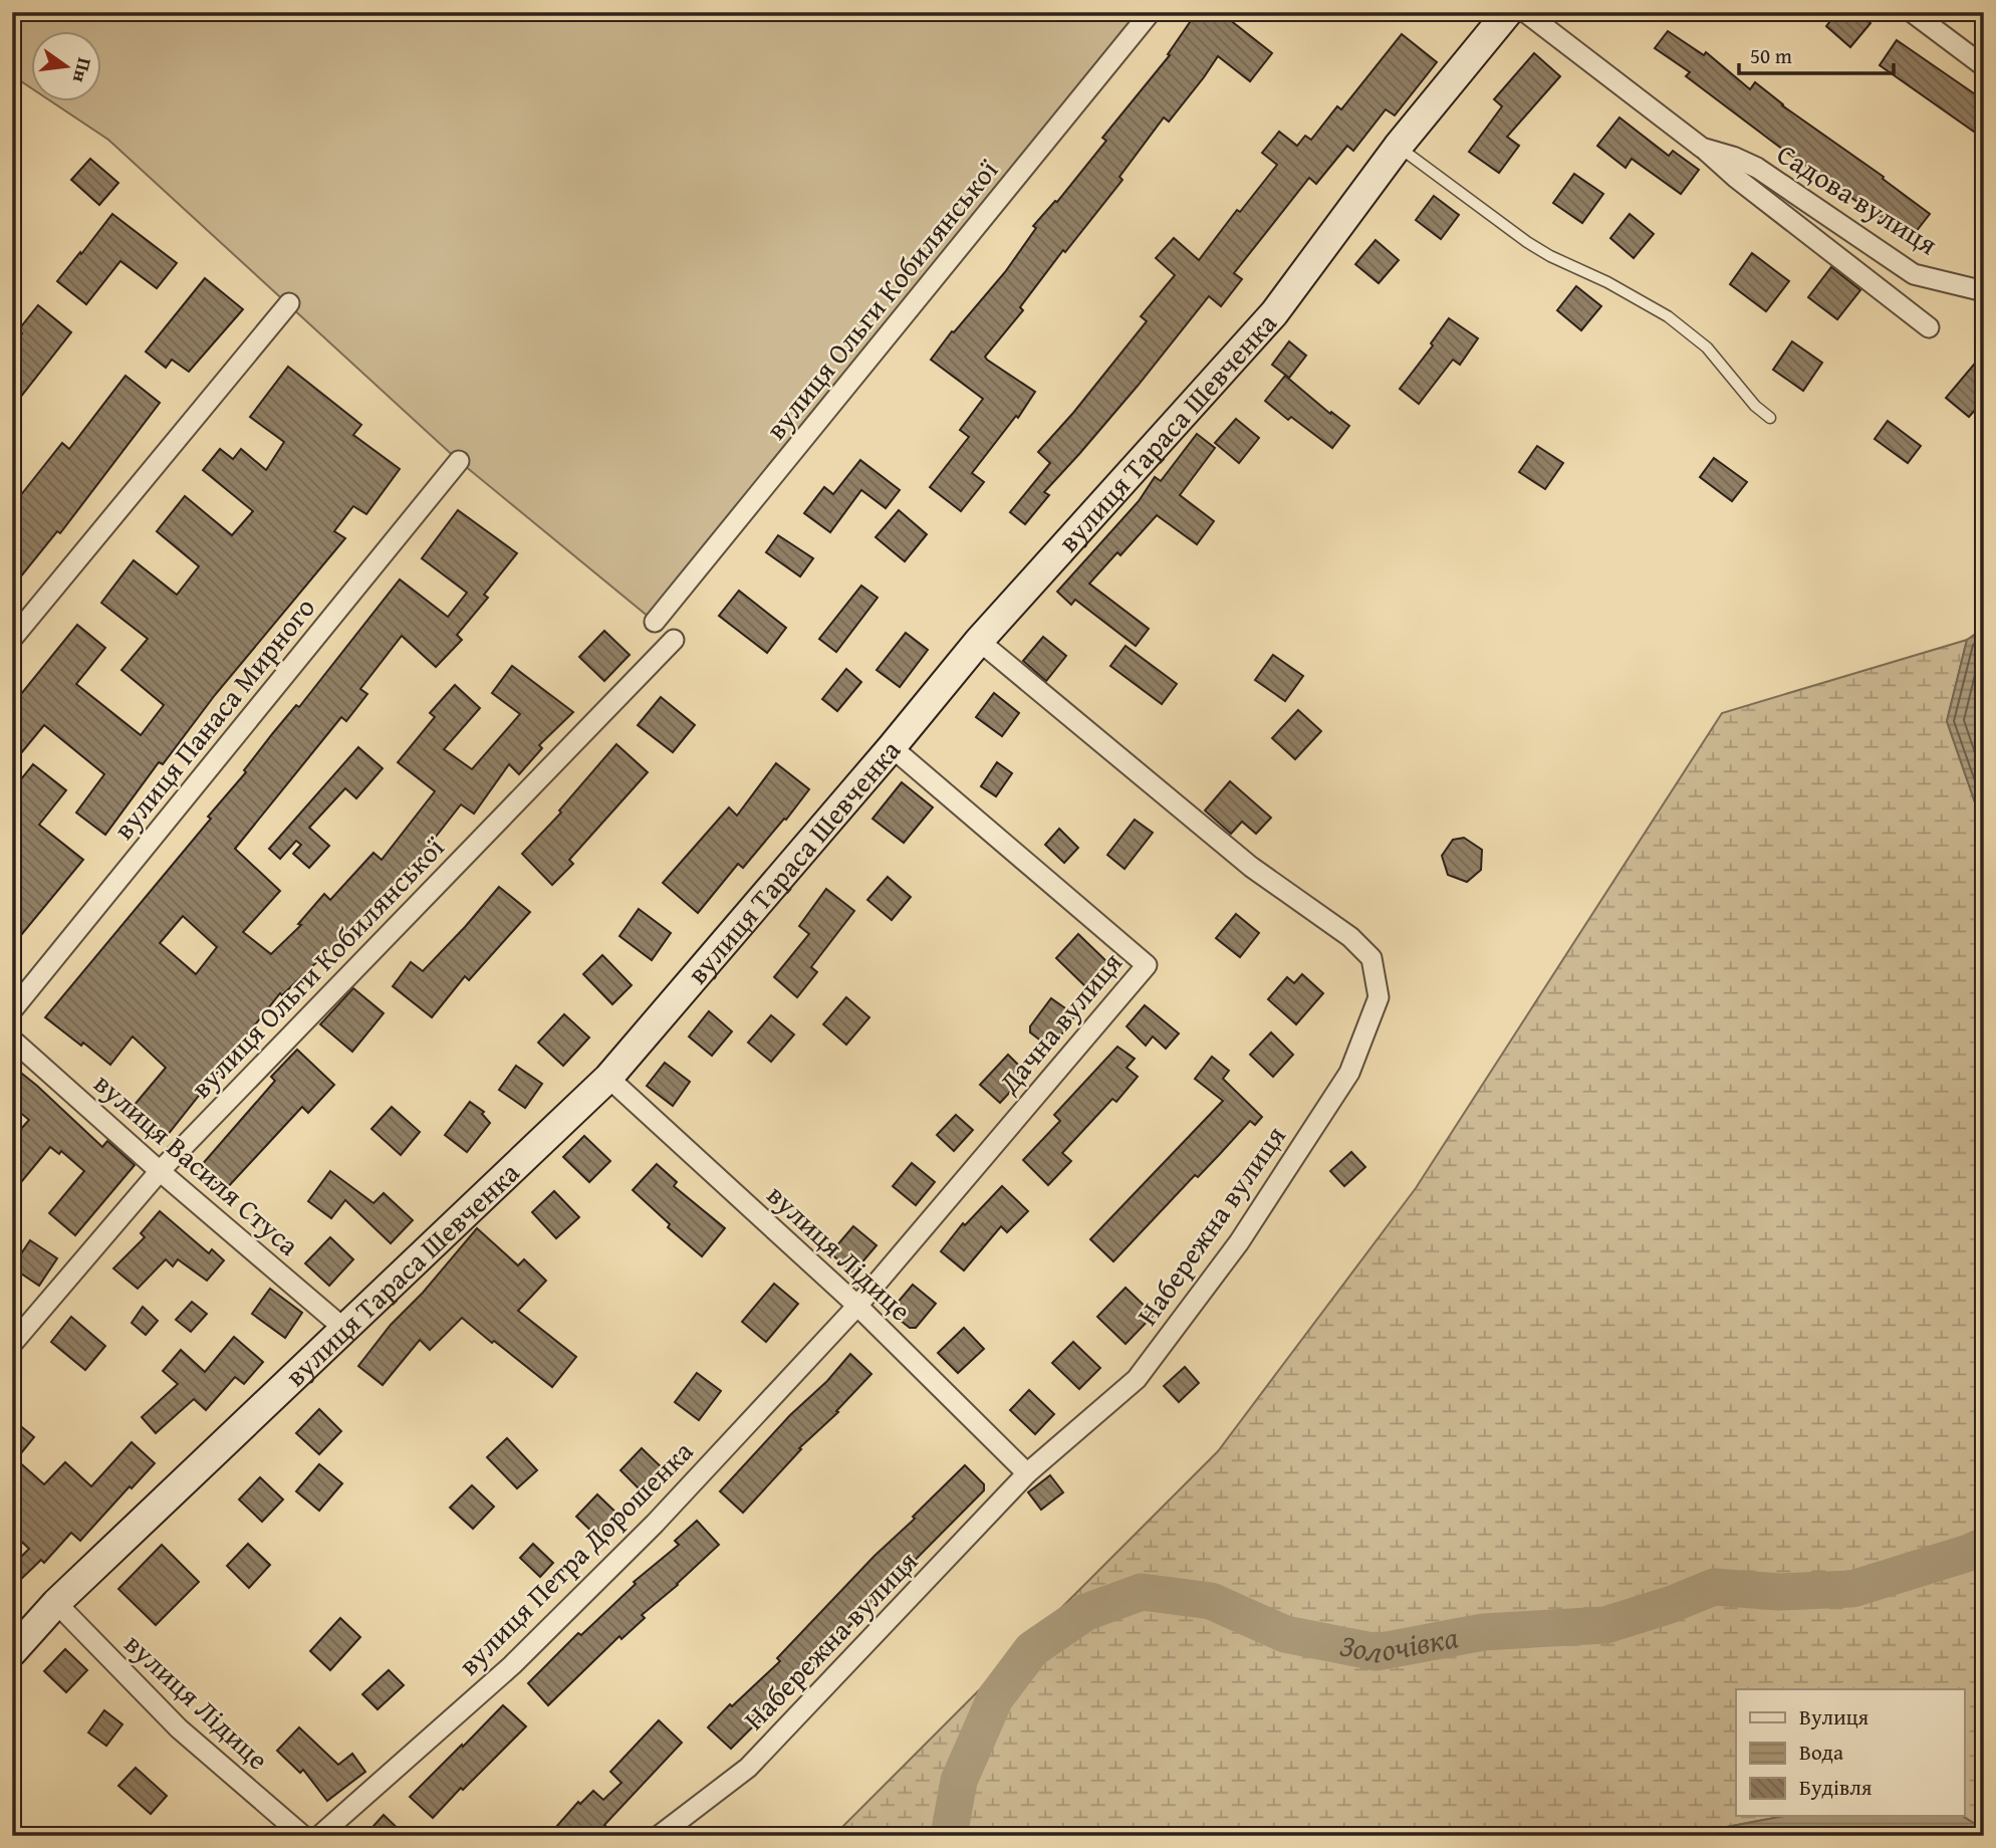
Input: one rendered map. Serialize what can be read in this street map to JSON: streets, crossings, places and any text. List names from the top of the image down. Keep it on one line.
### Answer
{"streets":{"main road":["вулиця Тараса Шевченка"],"street":["Садова вулиця","вулиця Ольги Кобилянської","вулиця Панаса Мирного","Дачна вулиця","вулиця Василя Стуса","Набережна вулиця","вулиця Лідице","вулиця Петра Дорошенка"]},"crossings":[["вулиця Ольги Кобилянської","вулиця Василя Стуса"],["вулиця Тараса Шевченка","Дачна вулиця"],["вулиця Тараса Шевченка","вулиця Василя Стуса"],["вулиця Тараса Шевченка","Набережна вулиця"],["вулиця Тараса Шевченка","вулиця Лідице"],["Дачна вулиця","вулиця Лідице"],["Дачна вулиця","вулиця Петра Дорошенка"],["Набережна вулиця","вулиця Лідице"],["вулиця Лідице","вулиця Петра Дорошенка"]],"water":["Золочівка"],"legend":["Вулиця","Вода","Будівля"],"scale_bar":"50 m","north":"right"}
